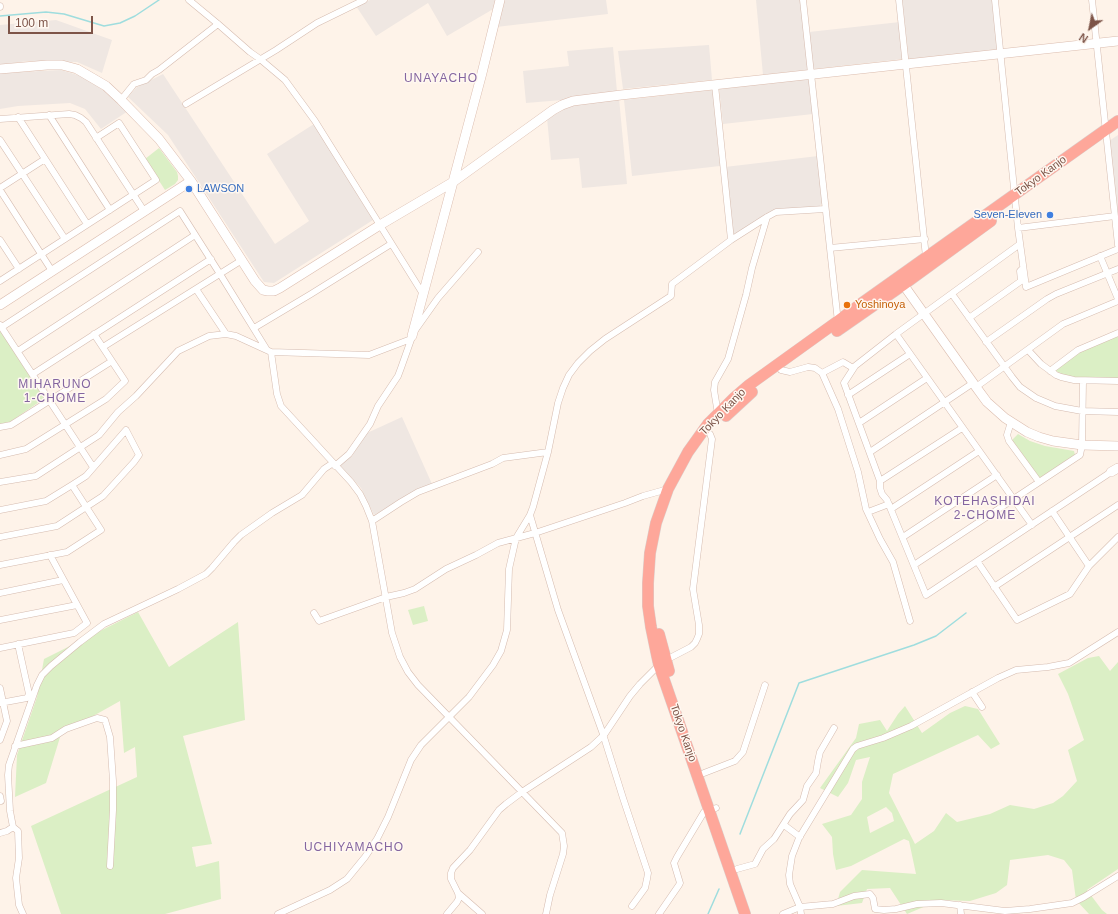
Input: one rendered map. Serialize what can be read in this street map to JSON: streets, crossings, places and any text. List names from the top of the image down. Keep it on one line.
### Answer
{"streets":{"highway":["Tokyo Kanjo"]},"districts":["UNAYACHO","MIHARUNO 1-CHOME","KOTEHASHIDAI 2-CHOME","UCHIYAMACHO"],"places":["LAWSON","Seven-Eleven","Yoshinoya"],"scale_bar":"100 m","north":"bottom left"}
